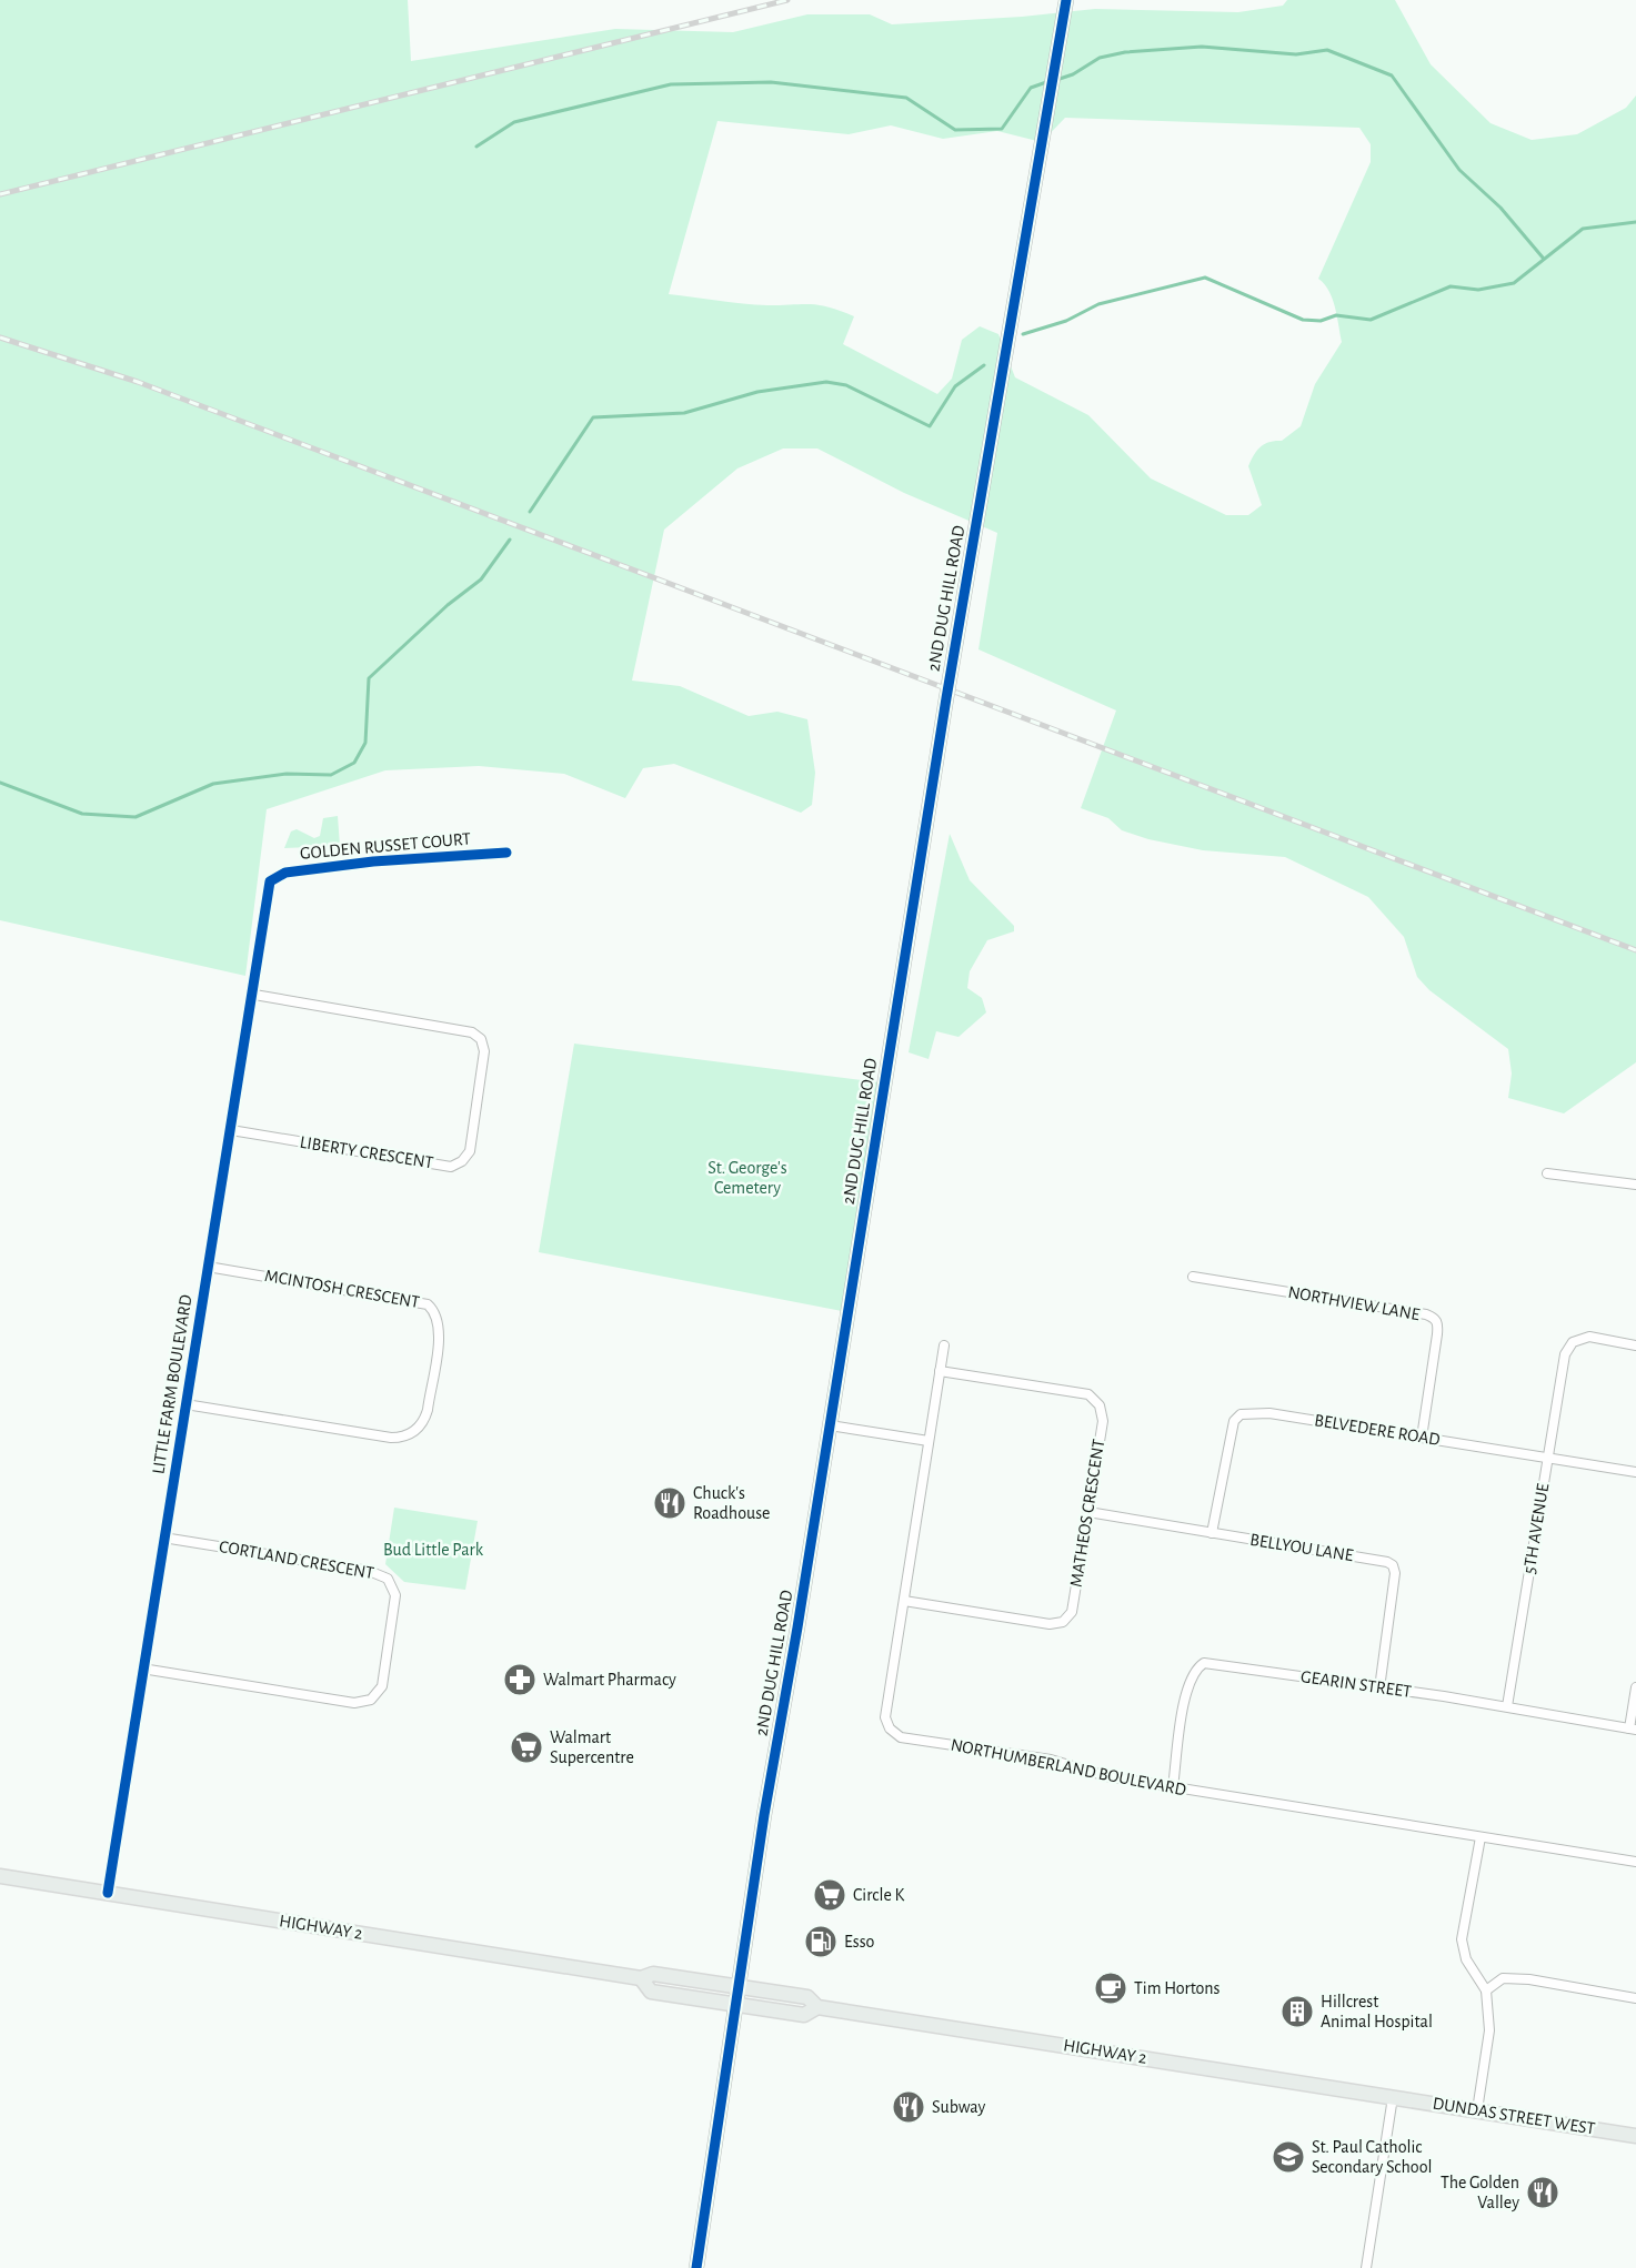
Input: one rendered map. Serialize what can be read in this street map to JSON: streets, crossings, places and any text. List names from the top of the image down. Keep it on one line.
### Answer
{"streets":{"main road":["HIGHWAY 2","DUNDAS STREET WEST"],"street":["2ND DUG HILL ROAD","GOLDEN RUSSET COURT","LIBERTY CRESCENT","MCINTOSH CRESCENT","NORTHVIEW LANE","LITTLE FARM BOULEVARD","BELVEDERE ROAD","MATHEOS CRESCENT","5TH AVENUE","BELLYOU LANE","CORTLAND CRESCENT","GEARIN STREET","NORTHUMBERLAND BOULEVARD"]},"crossings":[["2ND DUG HILL ROAD","HIGHWAY 2"],["GOLDEN RUSSET COURT","LITTLE FARM BOULEVARD"],["LIBERTY CRESCENT","LITTLE FARM BOULEVARD"],["MCINTOSH CRESCENT","LITTLE FARM BOULEVARD"],["NORTHVIEW LANE","BELVEDERE ROAD"],["LITTLE FARM BOULEVARD","CORTLAND CRESCENT"],["LITTLE FARM BOULEVARD","HIGHWAY 2"],["BELVEDERE ROAD","5TH AVENUE"],["BELVEDERE ROAD","BELLYOU LANE"],["MATHEOS CRESCENT","BELLYOU LANE"],["MATHEOS CRESCENT","NORTHUMBERLAND BOULEVARD"],["5TH AVENUE","GEARIN STREET"],["BELLYOU LANE","GEARIN STREET"],["GEARIN STREET","NORTHUMBERLAND BOULEVARD"],["HIGHWAY 2","DUNDAS STREET WEST"]],"parks":["St. George's Cemetery","Bud Little Park"],"places":{"restaurant":["Chuck's Roadhouse","Subway","The Golden Valley"],"pharmacy":["Walmart Pharmacy"],"supermarket":["Walmart Supercentre","Circle K"],"fuel station":["Esso"],"cafe":["Tim Hortons"],"building":["Hillcrest Animal Hospital"],"school or university":["St. Paul Catholic Secondary School"]}}
